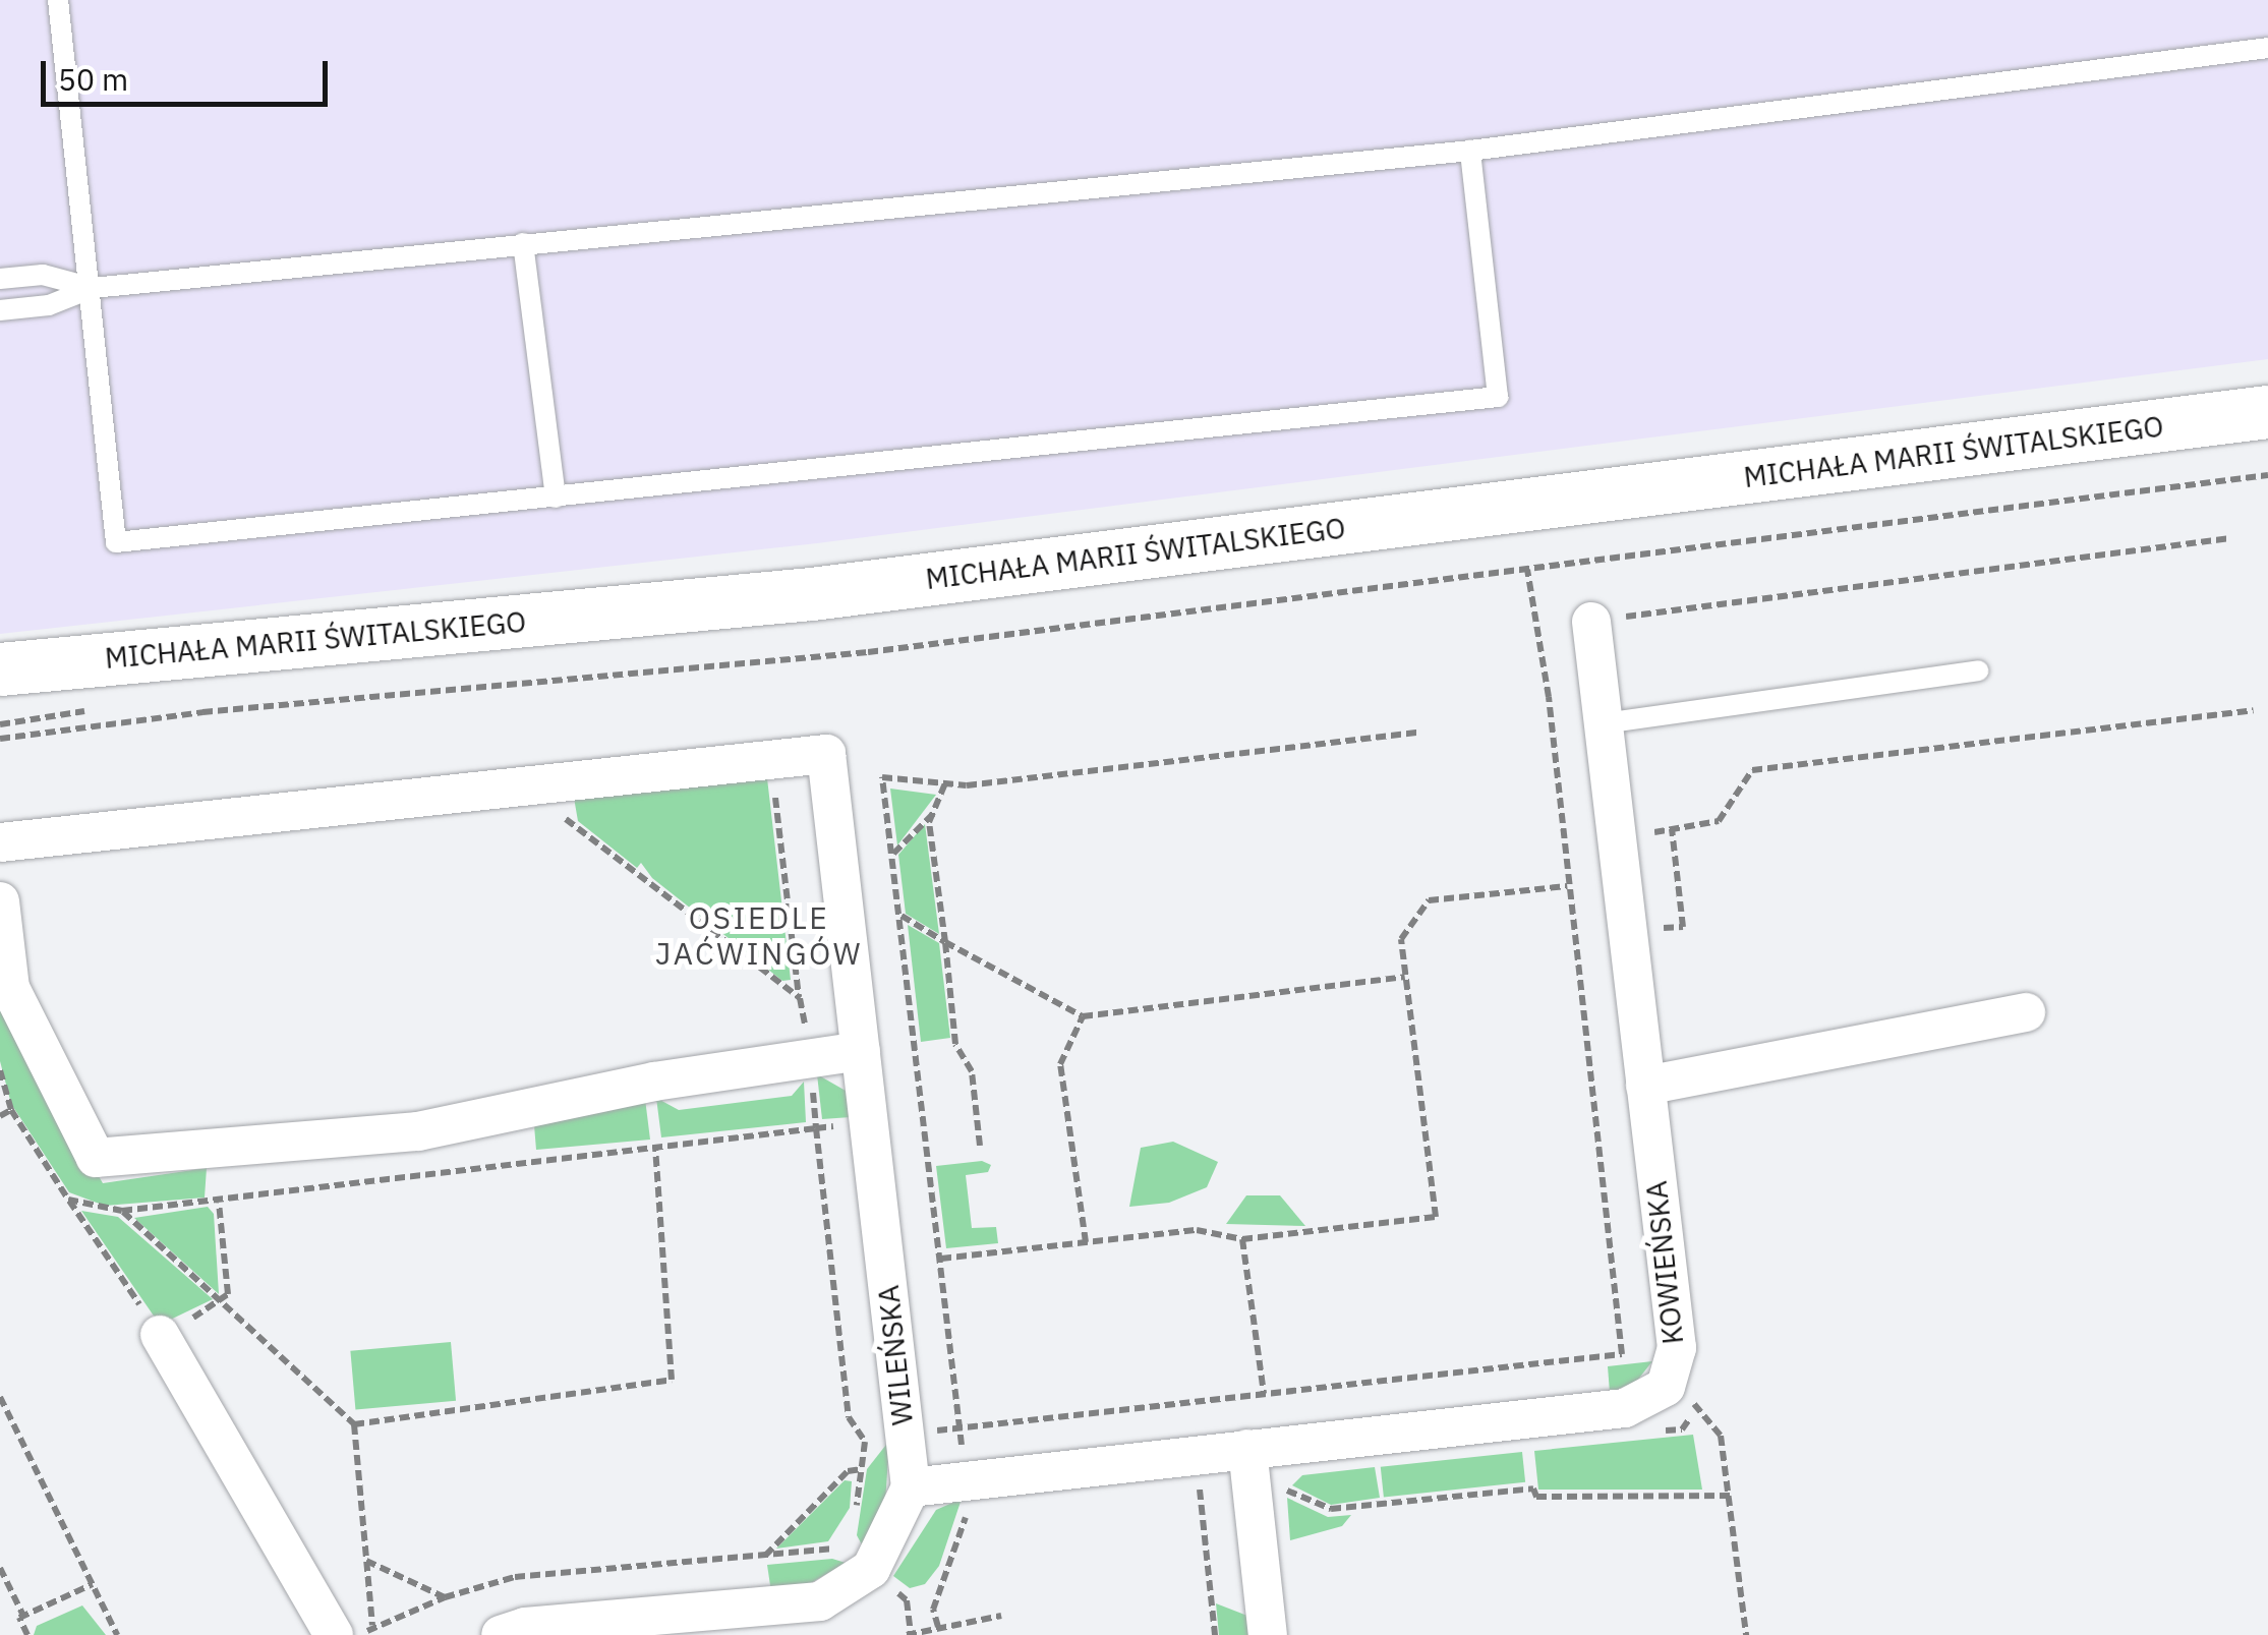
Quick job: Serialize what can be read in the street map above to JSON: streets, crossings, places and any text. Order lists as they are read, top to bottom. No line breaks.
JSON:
{"streets":{"main road":["MICHAŁA MARII ŚWITALSKIEGO"],"street":["KOWIEŃSKA","WILEŃSKA"]},"crossings":[["KOWIEŃSKA","WILEŃSKA"]],"districts":["OSIEDLE JAĆWINGÓW"],"scale_bar":"50 m"}
